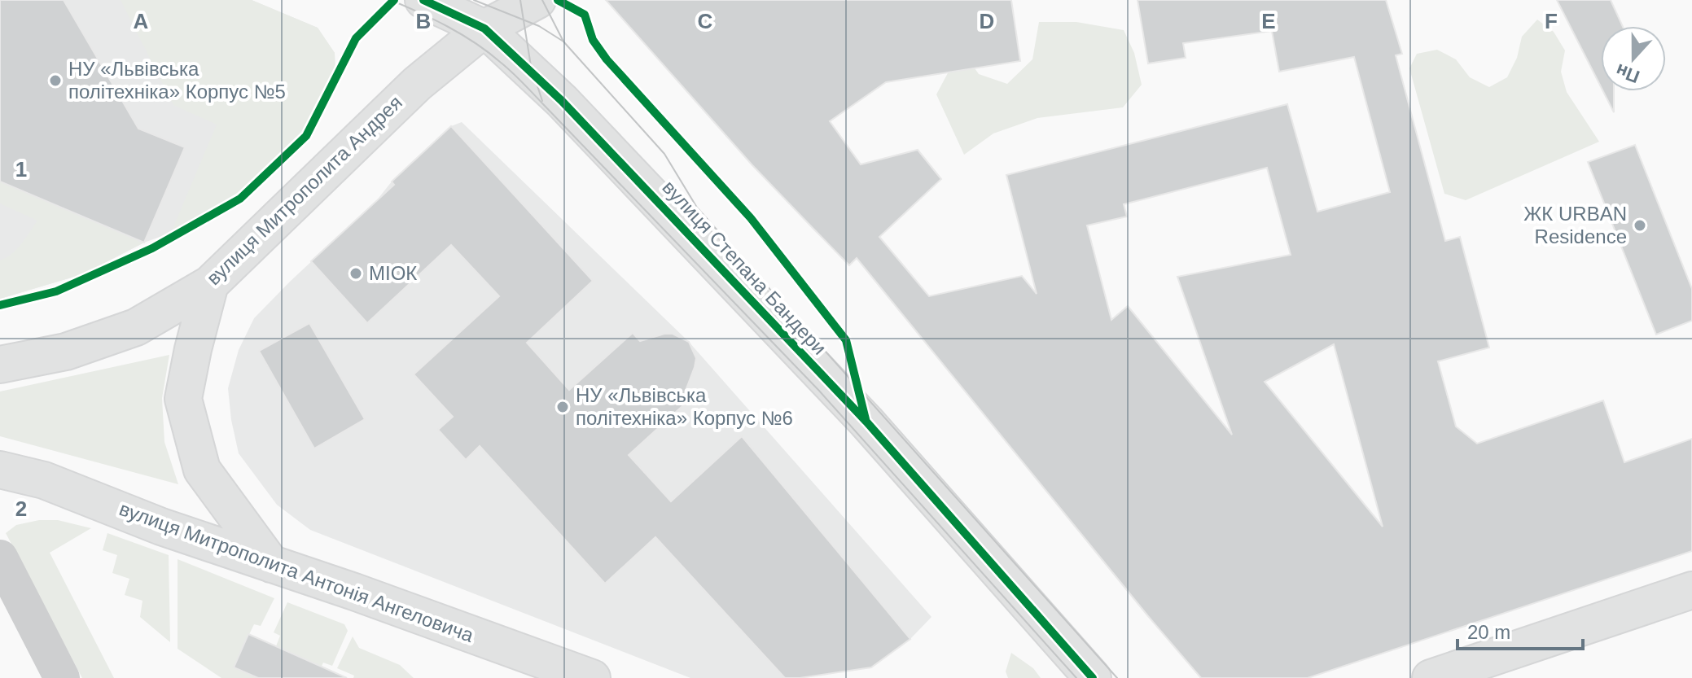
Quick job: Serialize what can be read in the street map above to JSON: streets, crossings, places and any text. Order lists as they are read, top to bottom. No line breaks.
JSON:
{"streets":{"street":["вулиця Митрополита Андрея","вулиця Степана Бандери","вулиця Митрополита Антонія Ангеловича"]},"crossings":[["вулиця Митрополита Андрея","вулиця Степана Бандери"]],"places":["НУ «Львівська політехніка» Корпус №5","ЖК URBAN Residence","МІОК","НУ «Львівська політехніка» Корпус №6"],"scale_bar":"20 m","north":"bottom","grid":{"columns":["A","B","C","D","E","F"],"rows":["1","2"]}}
